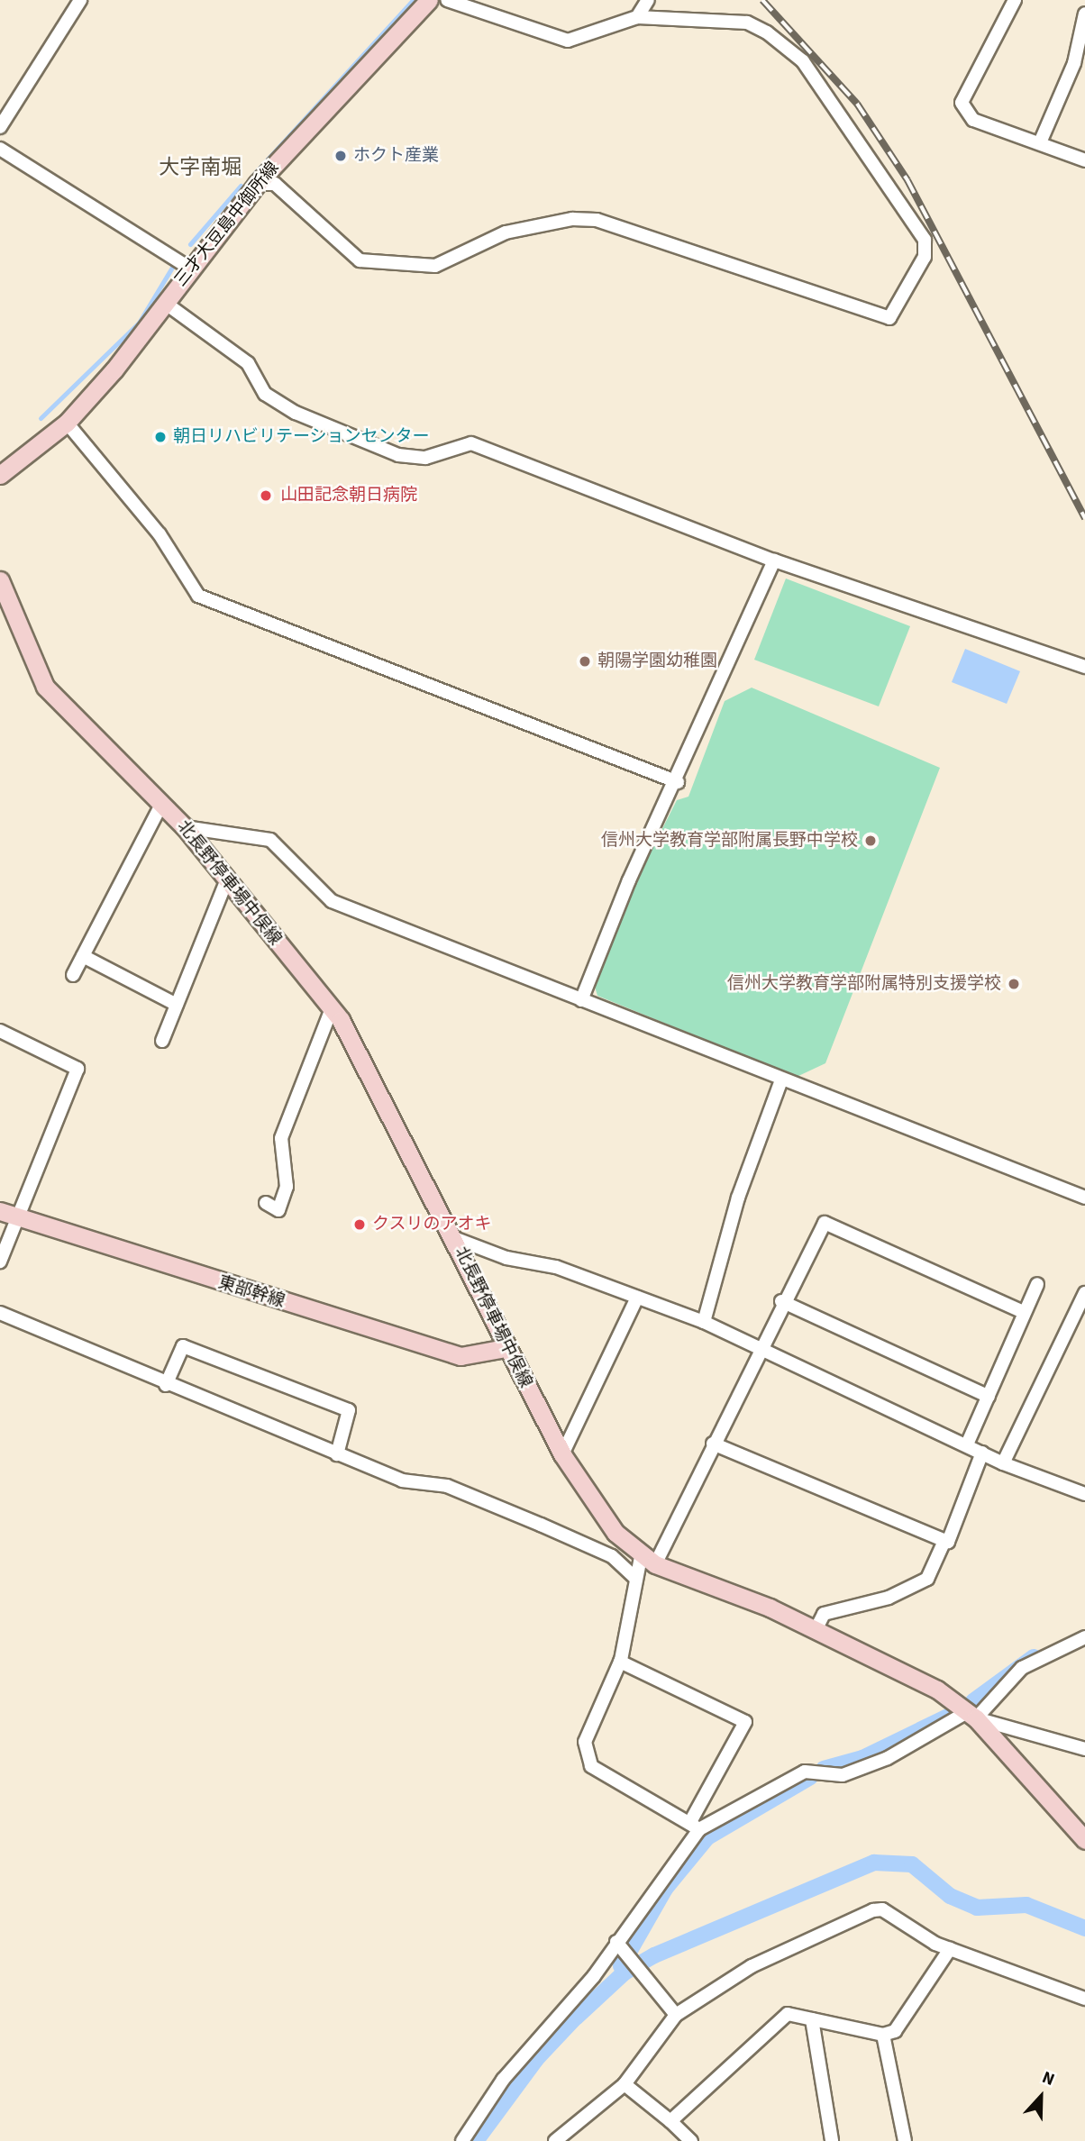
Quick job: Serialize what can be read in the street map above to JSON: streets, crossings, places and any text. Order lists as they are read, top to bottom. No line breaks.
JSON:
{"streets":{"main road":["三才大豆島中御所線","北長野停車場中俣線","東部幹線"]},"crossings":[["北長野停車場中俣線","東部幹線"]],"districts":["大字南堀"],"places":["ホクト産業","朝日リハビリテーションセンター","山田記念朝日病院","朝陽学園幼稚園","信州大学教育学部附属長野中学校","信州大学教育学部附属特別支援学校","クスリのアオキ"],"north":"top"}
